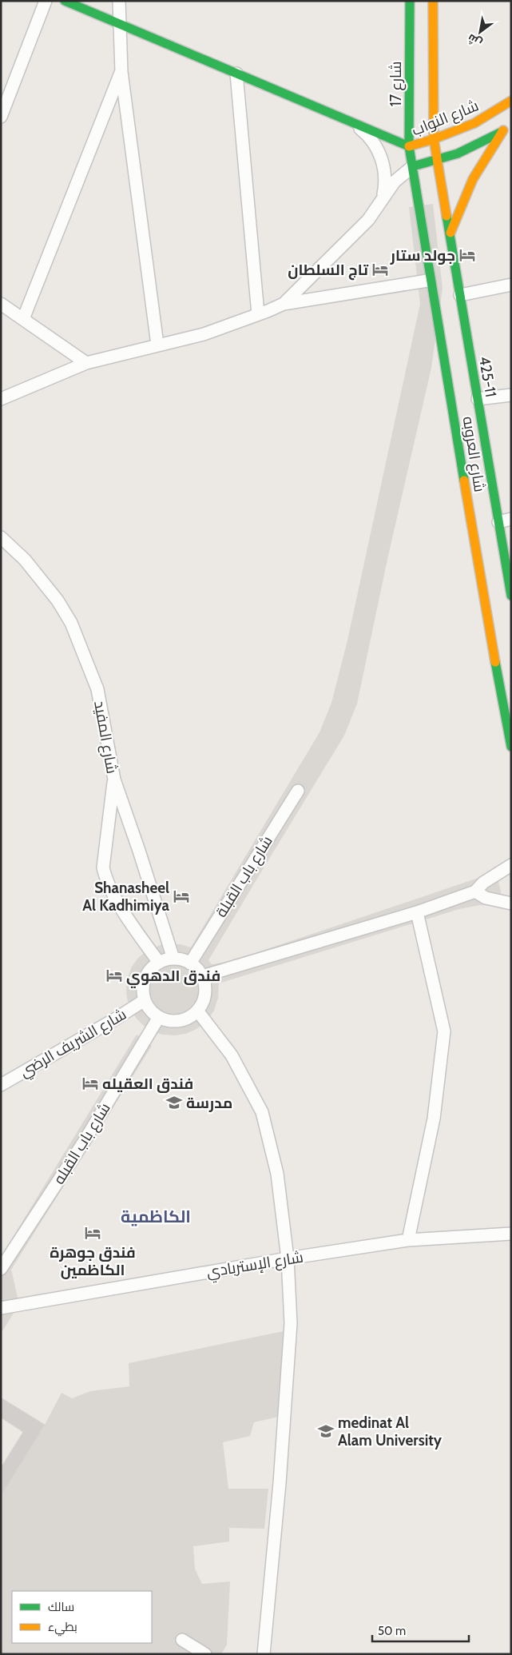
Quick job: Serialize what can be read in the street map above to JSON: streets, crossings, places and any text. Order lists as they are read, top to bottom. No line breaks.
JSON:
{"streets":{"street":["شارع 17","شارع النواب","425-11","شارع العروبه","شارع المفيد","شارع باب القبلة","شارع الشريف الرضي","شارع باب القبله","شارع الإستربادي"]},"crossings":[["شارع 17","شارع النواب"],["شارع 17","شارع العروبه"],["شارع المفيد","شارع باب القبلة"],["شارع المفيد","شارع الشريف الرضي"],["شارع المفيد","شارع باب القبله"],["شارع باب القبلة","شارع الشريف الرضي"],["شارع باب القبلة","شارع باب القبله"],["شارع الشريف الرضي","شارع باب القبله"]],"districts":["الكاظمية"],"places":{"hotel":["جولد ستار","تاج السلطان","Shanasheel Al Kadhimiya","فندق الدهوي","فندق العقيله","فندق جوهرة الكاظمين"],"school or university":["مدرسة","medinat Al Alam University"]},"legend":["سالك","بطيء"],"scale_bar":"50 m","north":"bottom left"}
